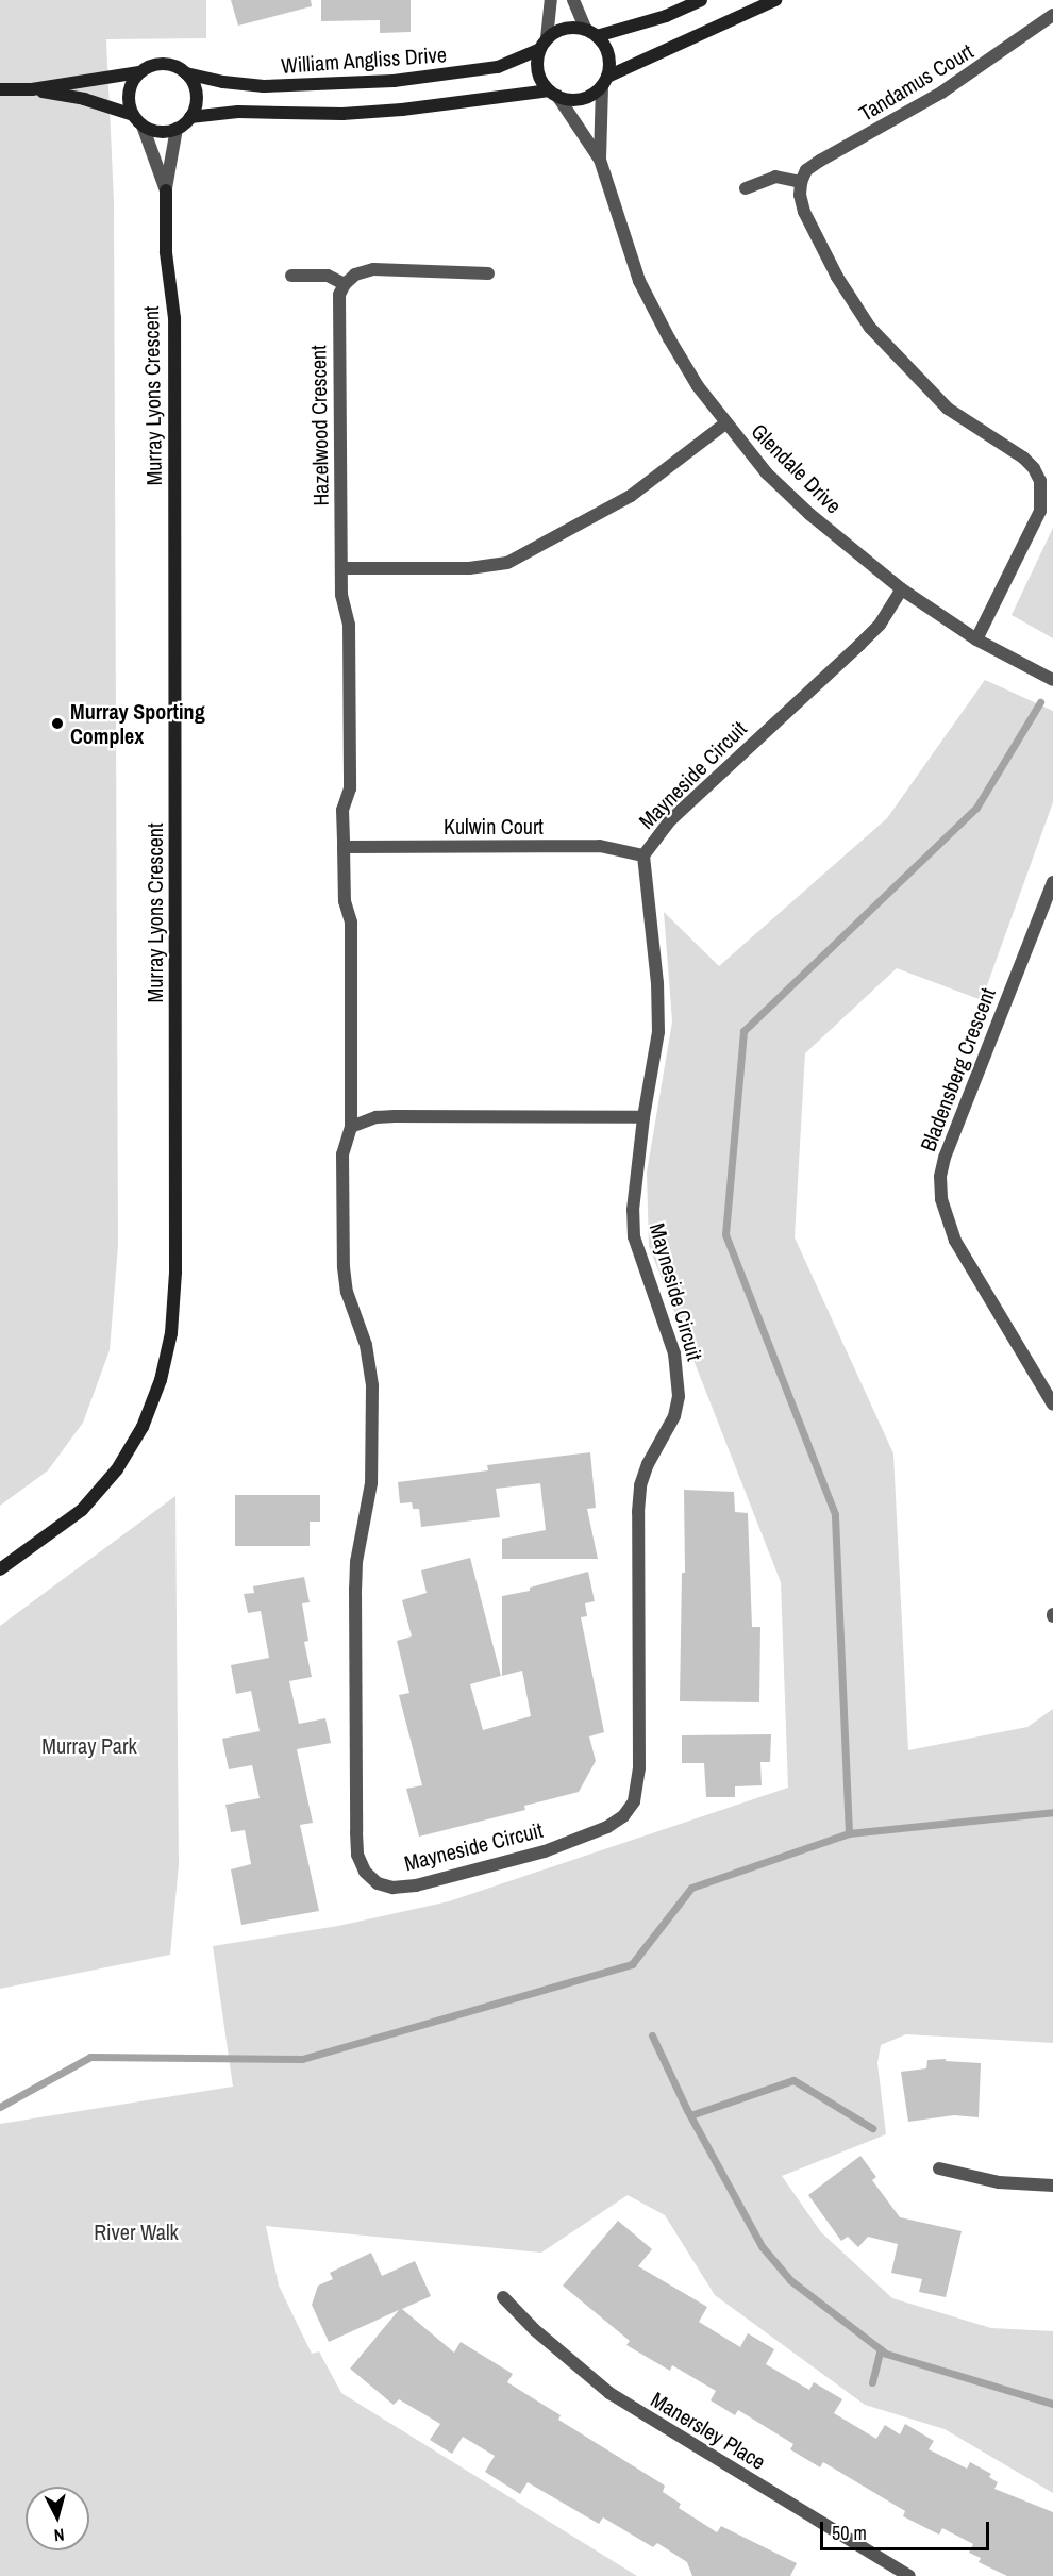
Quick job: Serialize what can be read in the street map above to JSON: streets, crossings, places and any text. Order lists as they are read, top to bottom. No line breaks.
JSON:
{"streets":{"street":["William Angliss Drive","Tandamus Court","Murray Lyons Crescent","Hazelwood Crescent","Glendale Drive","Mayneside Circuit","Kulwin Court","Bladensberg Crescent","Manersley Place"]},"crossings":[["William Angliss Drive","Murray Lyons Crescent"],["William Angliss Drive","Glendale Drive"],["Hazelwood Crescent","Mayneside Circuit"],["Hazelwood Crescent","Kulwin Court"],["Glendale Drive","Mayneside Circuit"],["Mayneside Circuit","Kulwin Court"]],"parks":["Murray Park","River Walk"],"places":["Murray Sporting Complex"],"scale_bar":"50 m","north":"bottom"}
